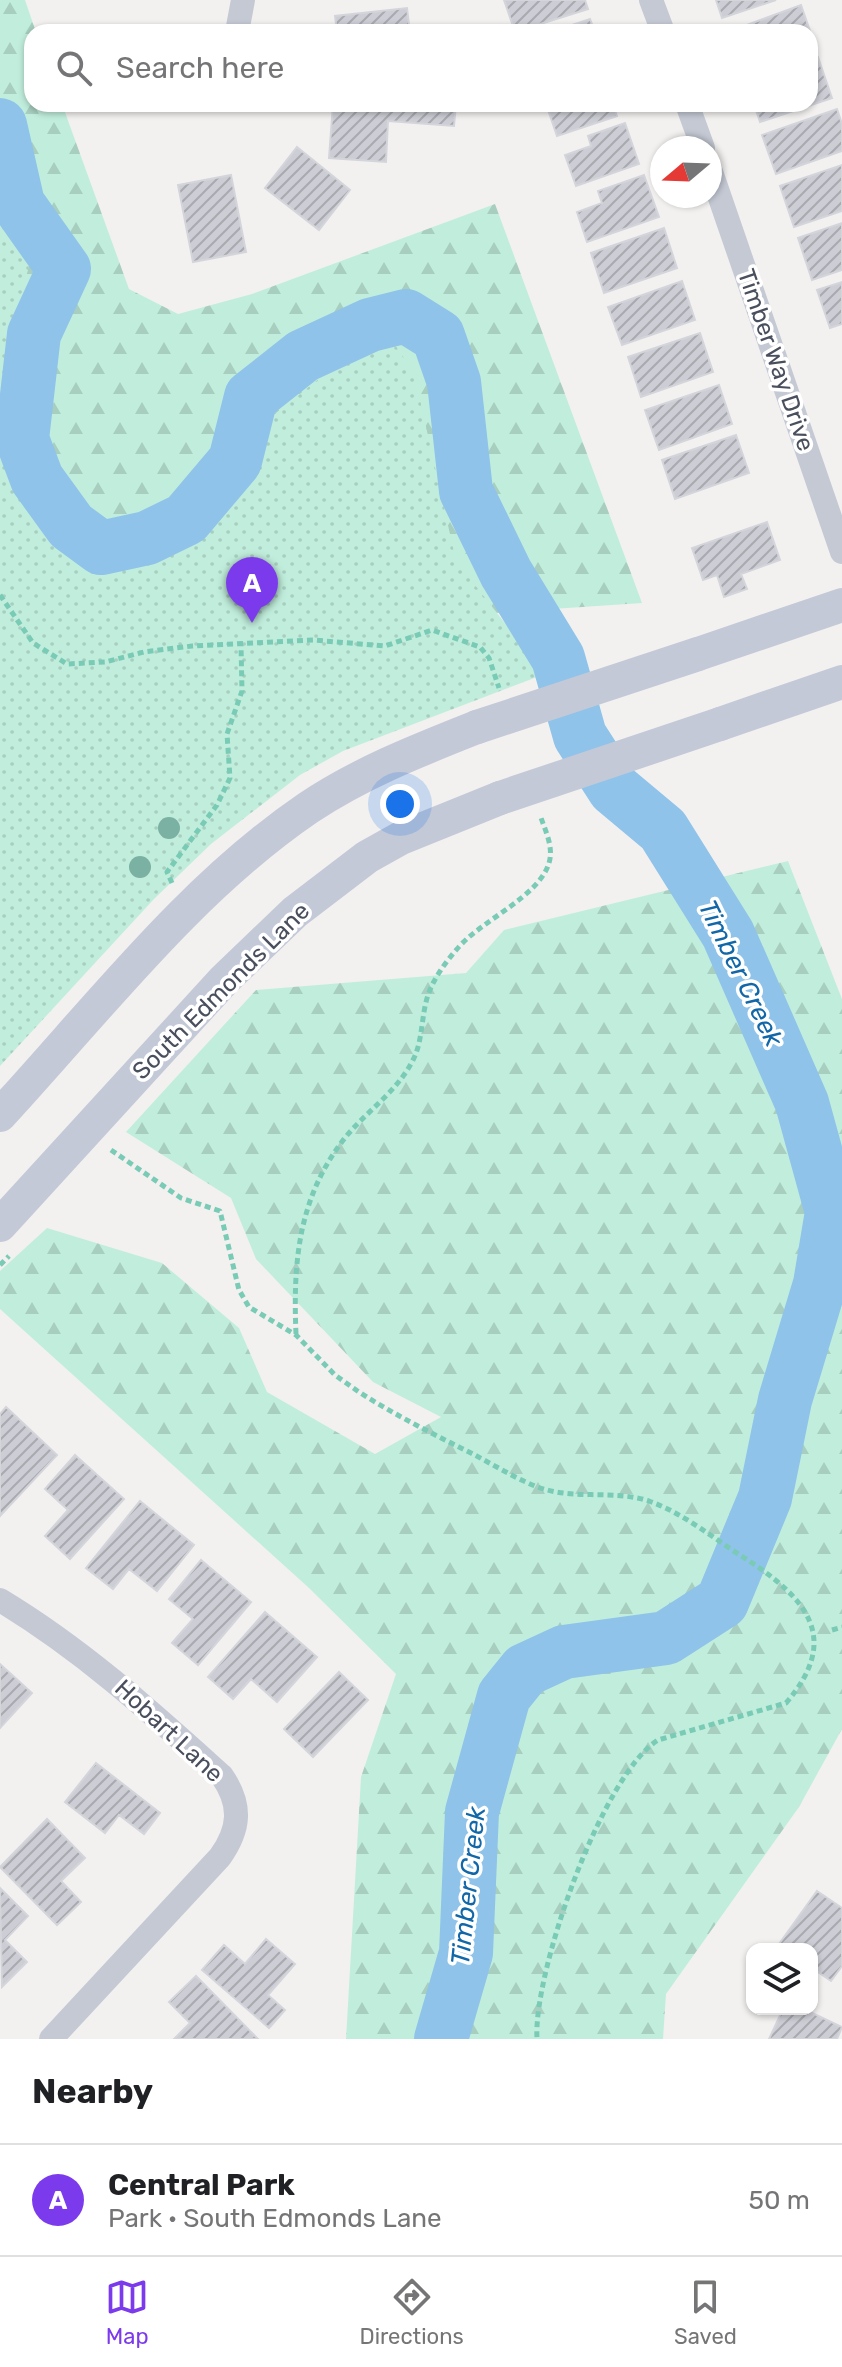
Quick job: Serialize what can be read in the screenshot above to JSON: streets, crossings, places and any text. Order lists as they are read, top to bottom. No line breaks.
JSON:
{"streets":{"main road":["South Edmonds Lane"],"street":["Timber Way Drive","Hobart Lane"]},"water":["Timber Creek"],"north":"left","page":{"search":"Search here","pins":"A","heading":"Nearby","list":[{"mark":"A","name":"Central Park","note":"Park · South Edmonds Lane","value":"50 m"}],"nav":["Map","Directions","Saved"]}}
